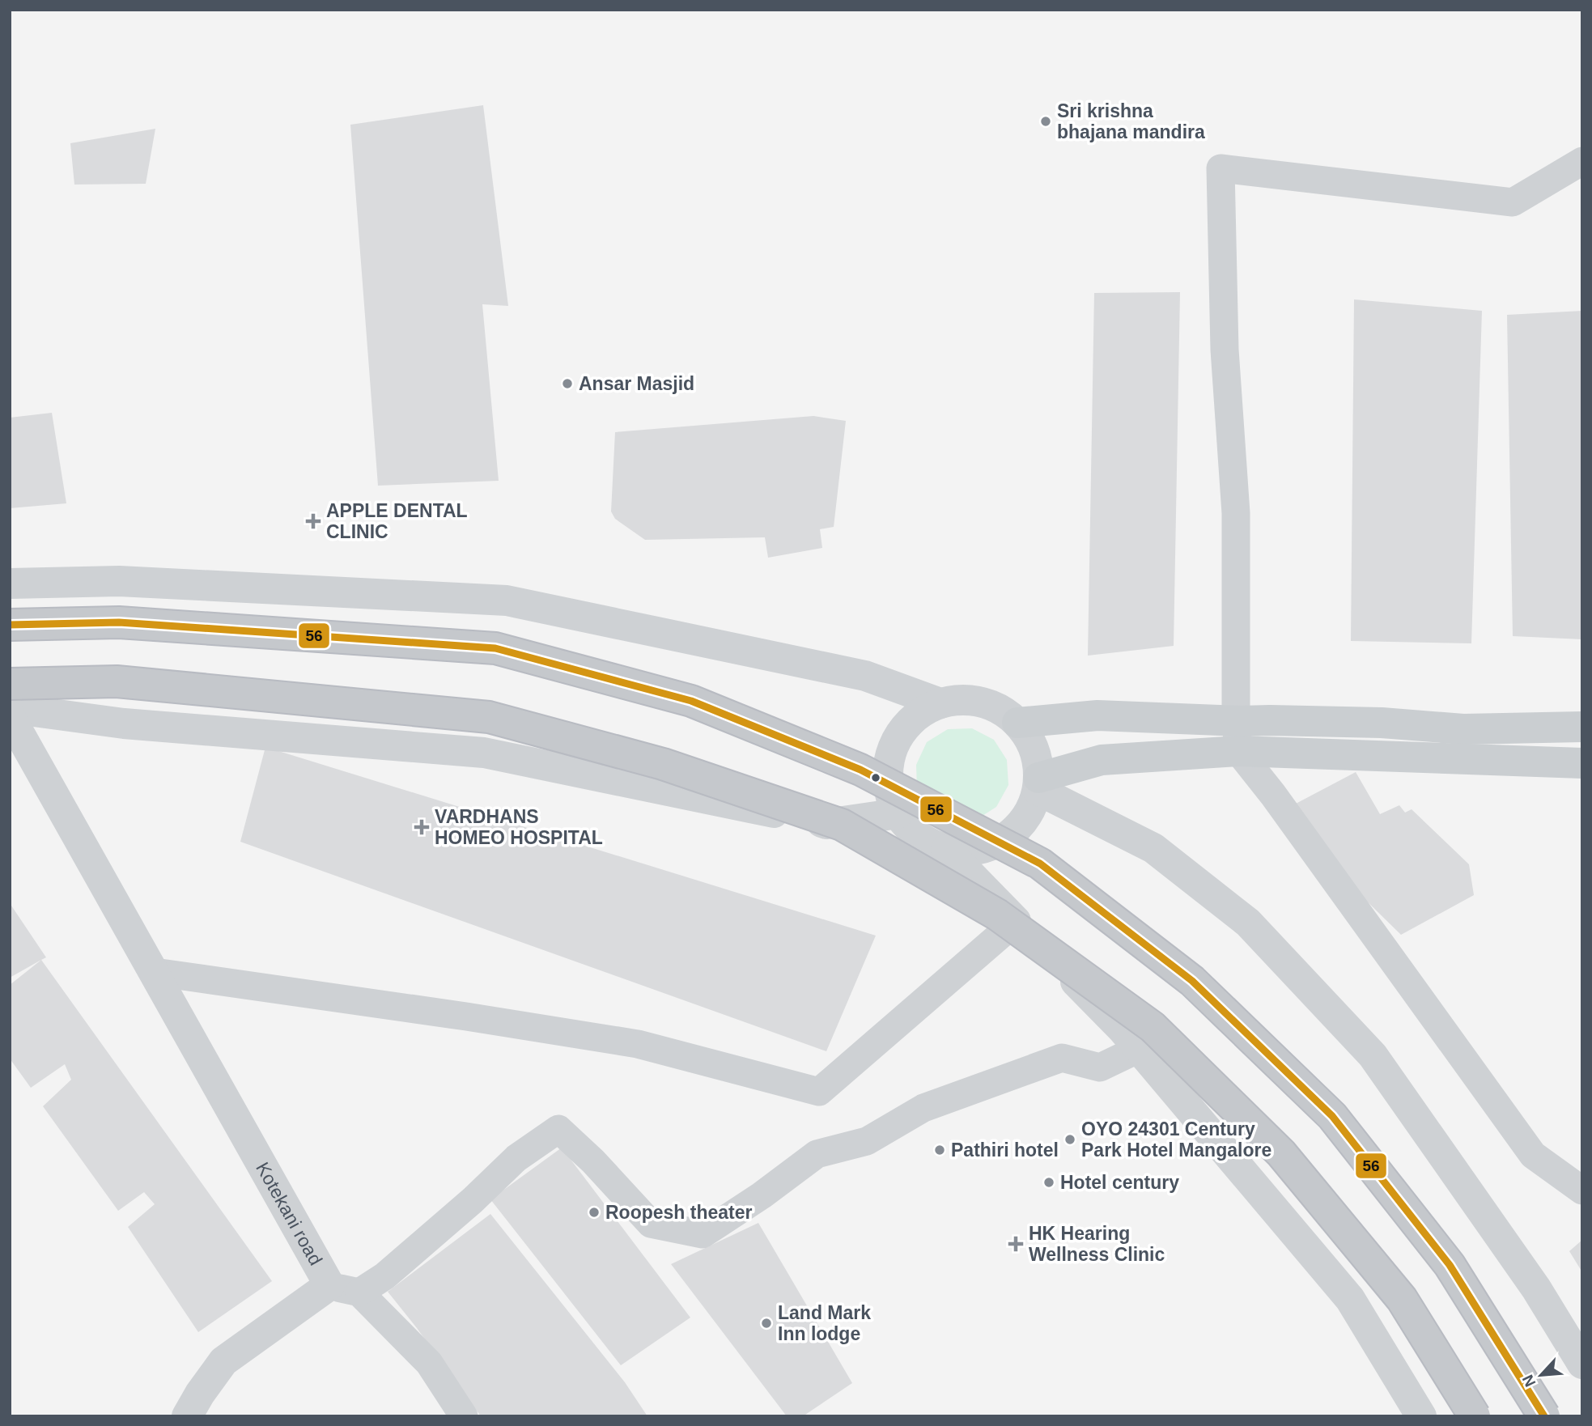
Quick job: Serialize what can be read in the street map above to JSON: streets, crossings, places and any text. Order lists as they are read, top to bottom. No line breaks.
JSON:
{"streets":{"street":["Kotekani road"]},"places":{"other":["Sri krishna bhajana mandira","Ansar Masjid","OYO 24301 Century Park Hotel Mangalore","Pathiri hotel","Hotel century","Roopesh theater","Land Mark Inn lodge"],"health":["APPLE DENTAL CLINIC","VARDHANS HOMEO HOSPITAL","HK Hearing Wellness Clinic"]},"lines":["transit line 56"],"north":"bottom left"}
